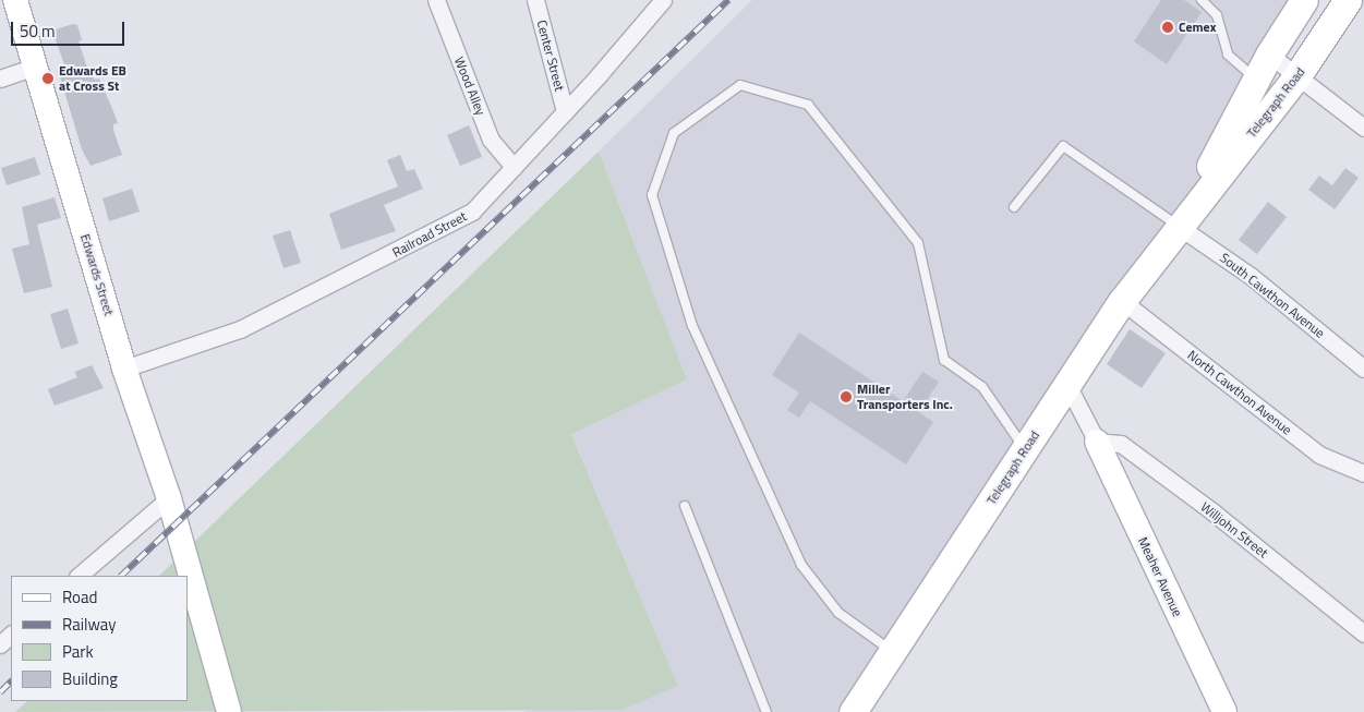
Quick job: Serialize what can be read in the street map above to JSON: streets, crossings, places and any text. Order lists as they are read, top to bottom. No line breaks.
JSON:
{"streets":{"main road":["Telegraph Road"],"street":["Center Street","Wood Alley","Railroad Street","Edwards Street","South Cawthon Avenue","North Cawthon Avenue","Willjohn Street","Meaher Avenue"]},"crossings":[["Center Street","Railroad Street"],["Wood Alley","Railroad Street"],["Telegraph Road","South Cawthon Avenue"],["Telegraph Road","North Cawthon Avenue"],["Railroad Street","Edwards Street"],["Willjohn Street","Meaher Avenue"]],"places":["Cemex","Edwards EB at Cross St","Miller Transporters Inc."],"legend":["Road","Railway","Park","Building"],"scale_bar":"50 m"}
